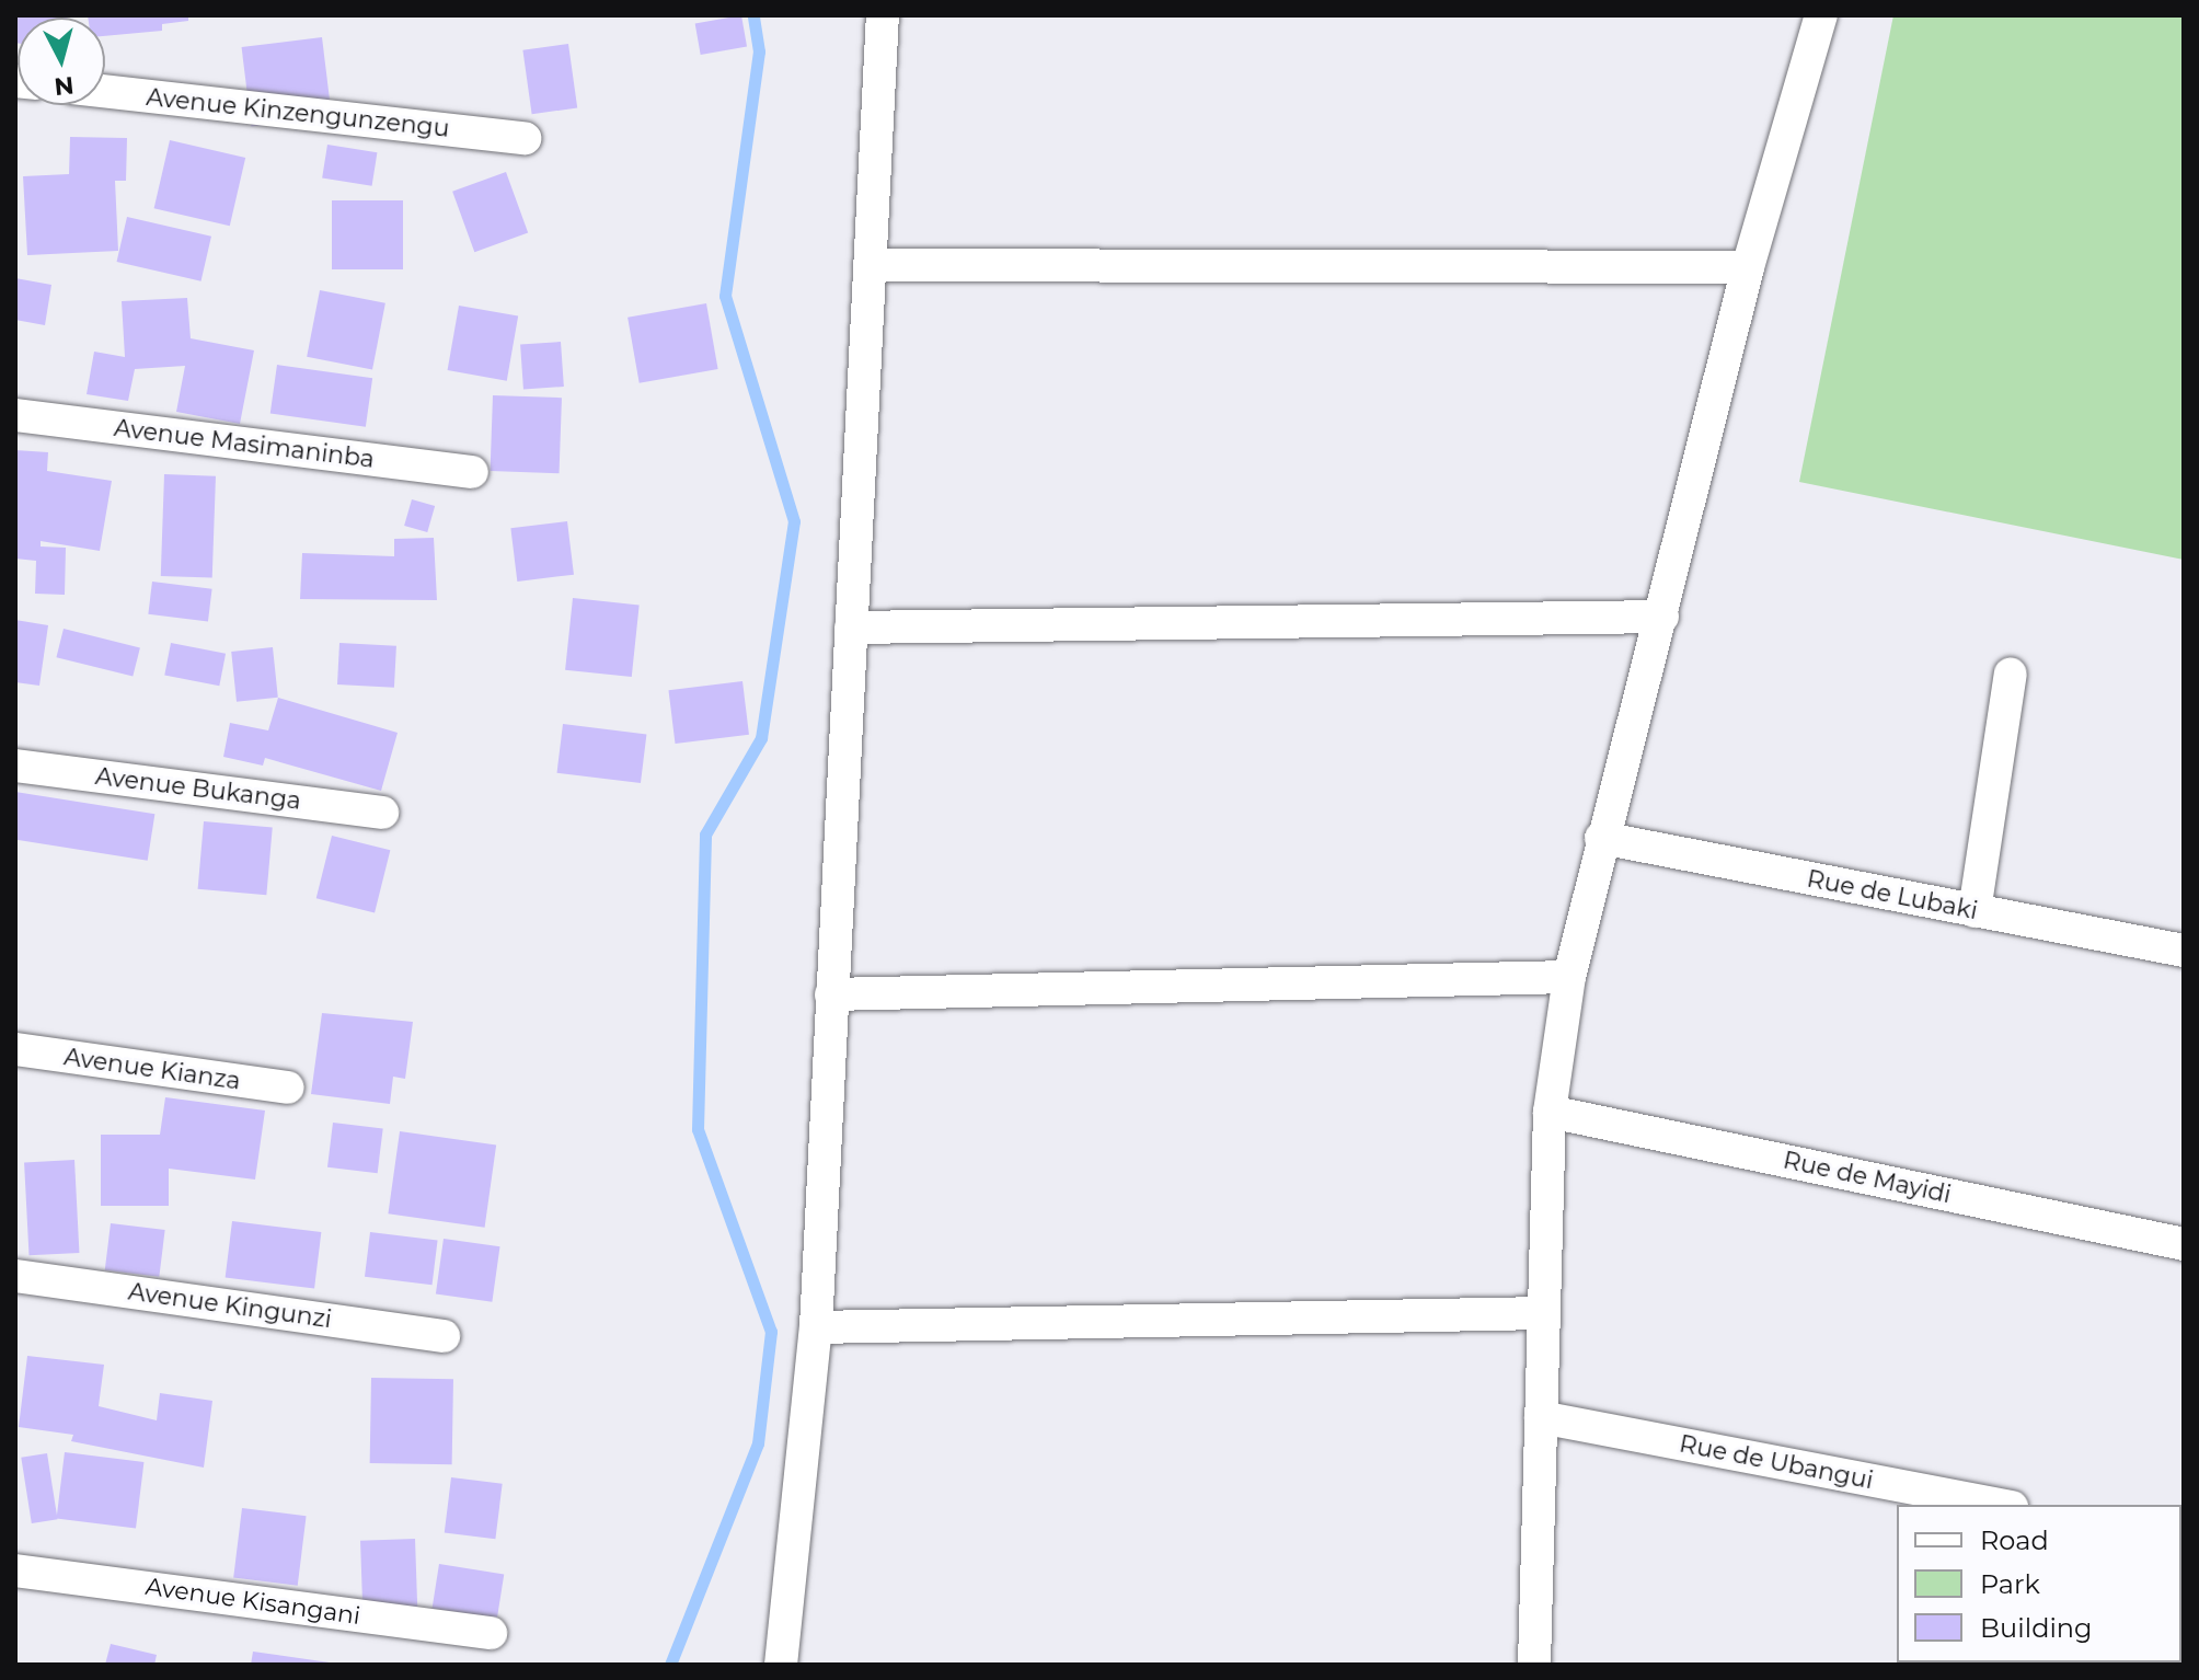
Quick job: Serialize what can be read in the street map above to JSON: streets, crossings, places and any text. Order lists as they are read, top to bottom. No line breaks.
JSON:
{"streets":{"street":["Avenue Kinzengunzengu","Avenue Masimaninba","Avenue Bukanga","Rue de Lubaki","Avenue Kianza","Rue de Mayidi","Avenue Kingunzi","Rue de Ubangui","Avenue Kisangani"]},"legend":["Road","Park","Building"],"north":"bottom"}
